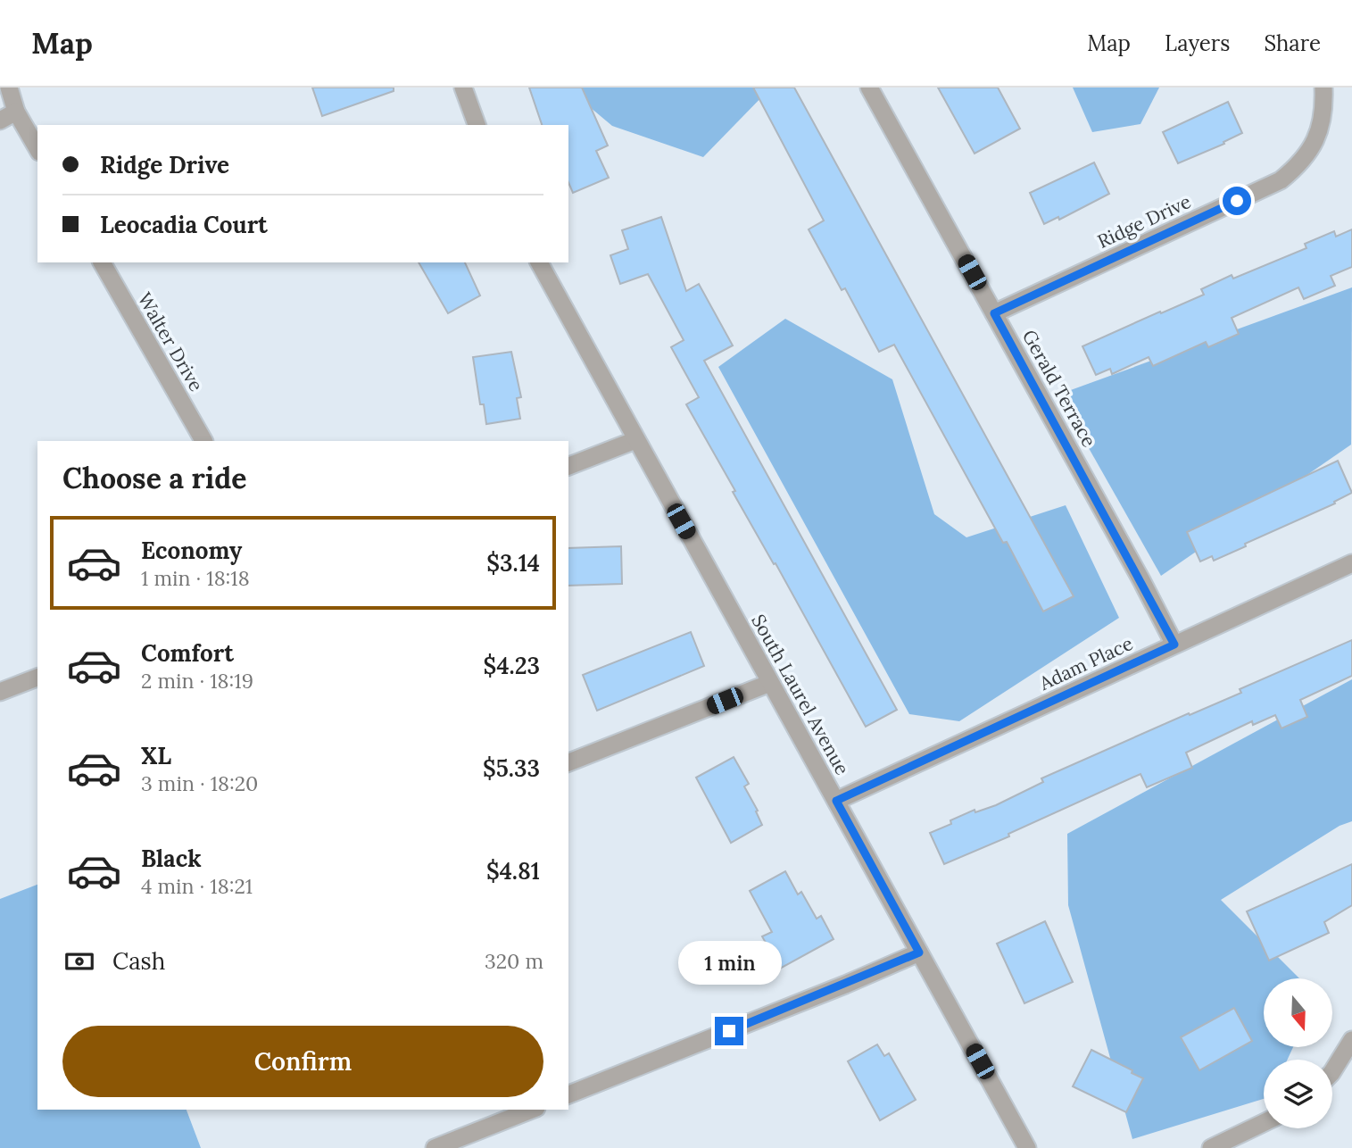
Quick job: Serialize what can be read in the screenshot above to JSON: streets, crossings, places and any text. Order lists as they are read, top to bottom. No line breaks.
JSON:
{"streets":{"street":["Ridge Drive","Walter Drive","Gerald Terrace","Adam Place","South Laurel Avenue"]},"crossings":[["Ridge Drive","Gerald Terrace"],["Gerald Terrace","Adam Place"],["Adam Place","South Laurel Avenue"]],"north":"bottom","page":{"header":"Map","nav":["Map","Layers","Share"],"banner":["Ridge Drive","Leocadia Court"],"heading":"Choose a ride","list":[{"name":"Economy","note":"1 min · 18:18","value":"$3.14"},{"name":"Comfort","note":"2 min · 18:19","value":"$4.23"},{"name":"XL","note":"3 min · 18:20","value":"$5.33"},{"name":"Black","note":"4 min · 18:21","value":"$4.81"}],"pay":["Cash","320 m"],"bubble":"1 min","buttons":"Confirm"}}
